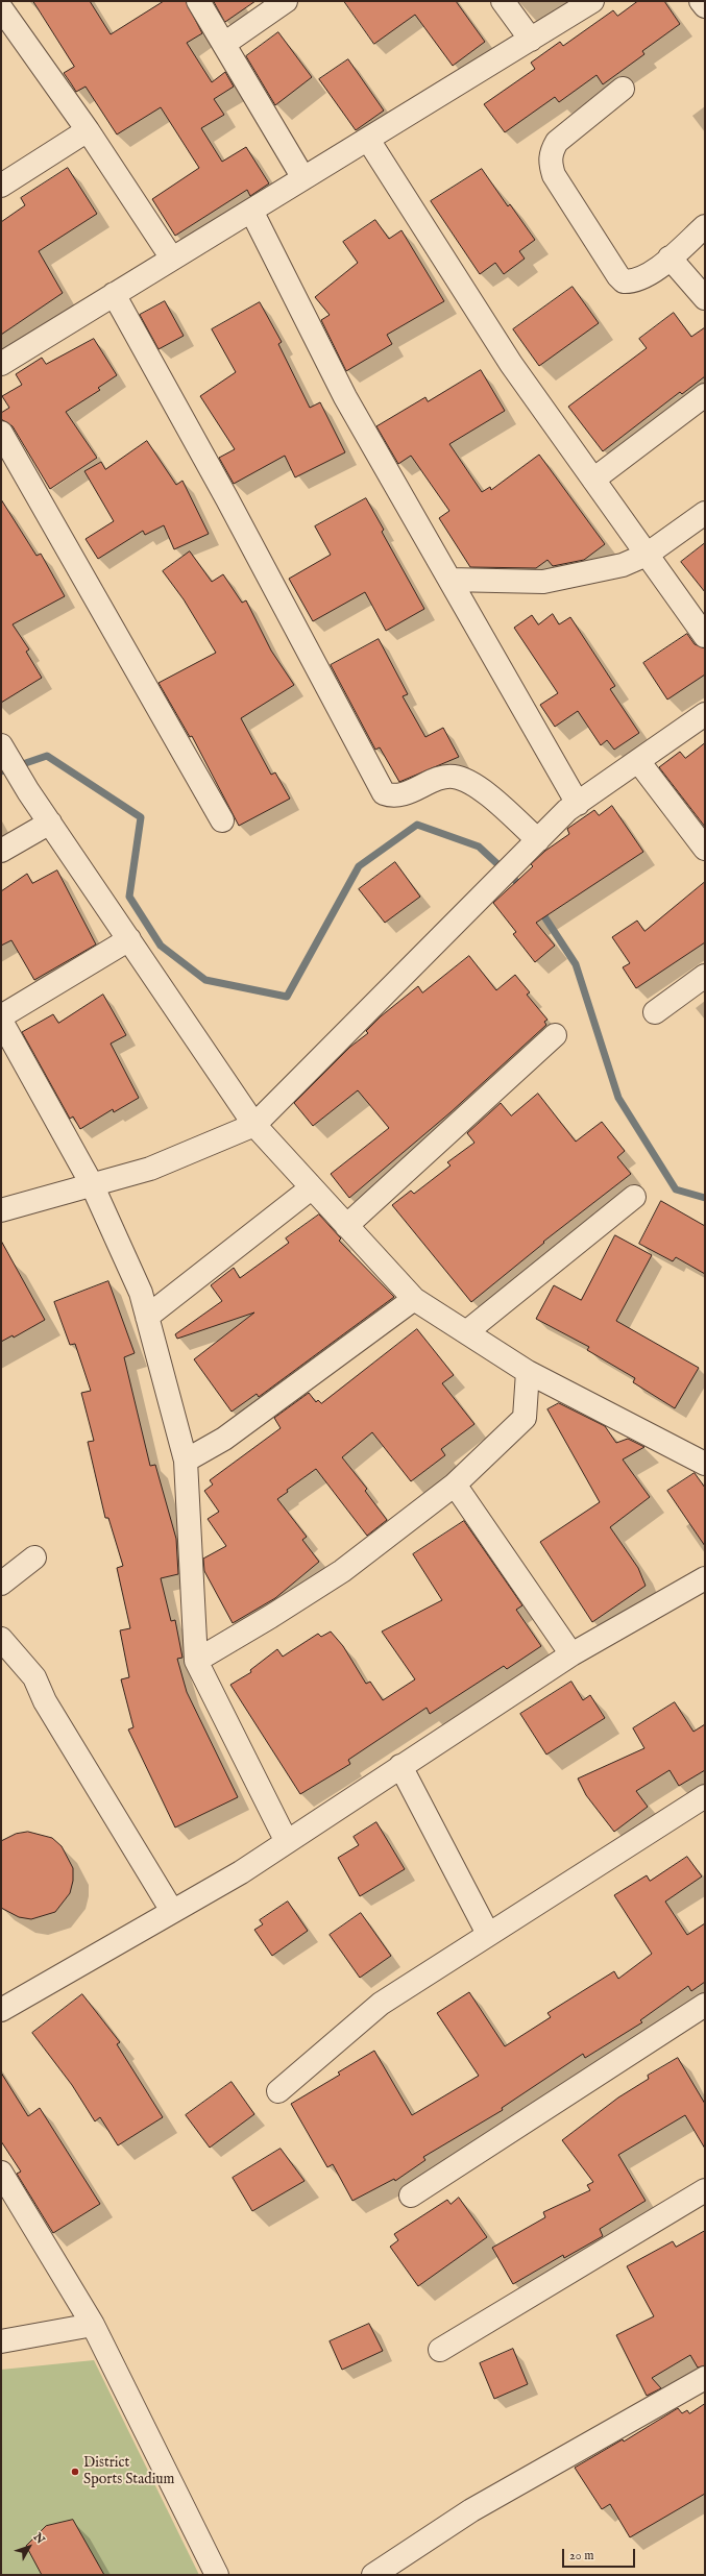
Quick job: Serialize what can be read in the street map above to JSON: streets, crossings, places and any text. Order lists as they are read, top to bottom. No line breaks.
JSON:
{"places":["District Sports Stadium"],"scale_bar":"20 m","north":"top right"}
